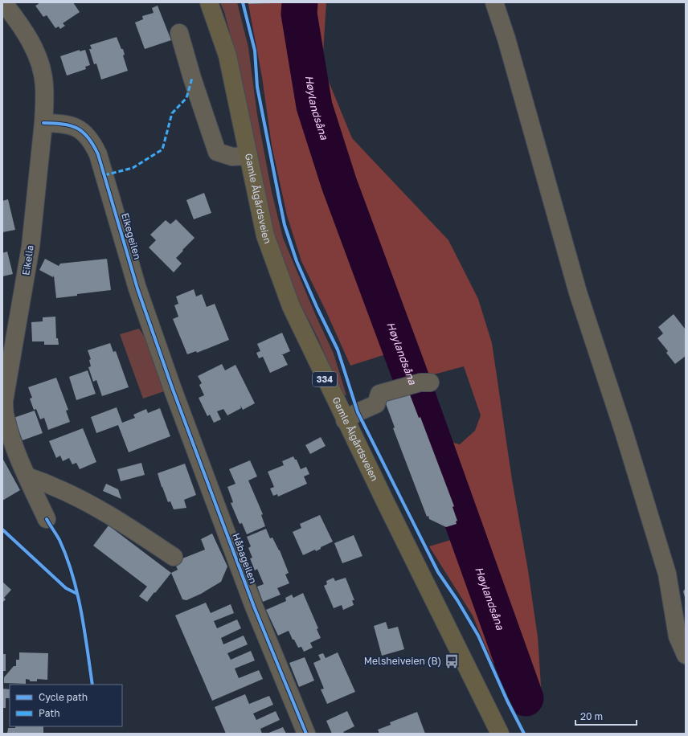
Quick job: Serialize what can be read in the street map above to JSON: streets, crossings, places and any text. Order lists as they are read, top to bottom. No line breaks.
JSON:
{"streets":{"main road":["Gamle Ålgårdsveien","334"],"street":["Eikegeilen","Eikelia","Håbageilen"]},"crossings":[["Eikegeilen","Eikelia"],["Eikegeilen","Håbageilen"]],"water":["Høylandsåna"],"places":{"bus stop":["Melsheiveien (B)"]},"legend":["Cycle path","Path"],"scale_bar":"20 m"}
